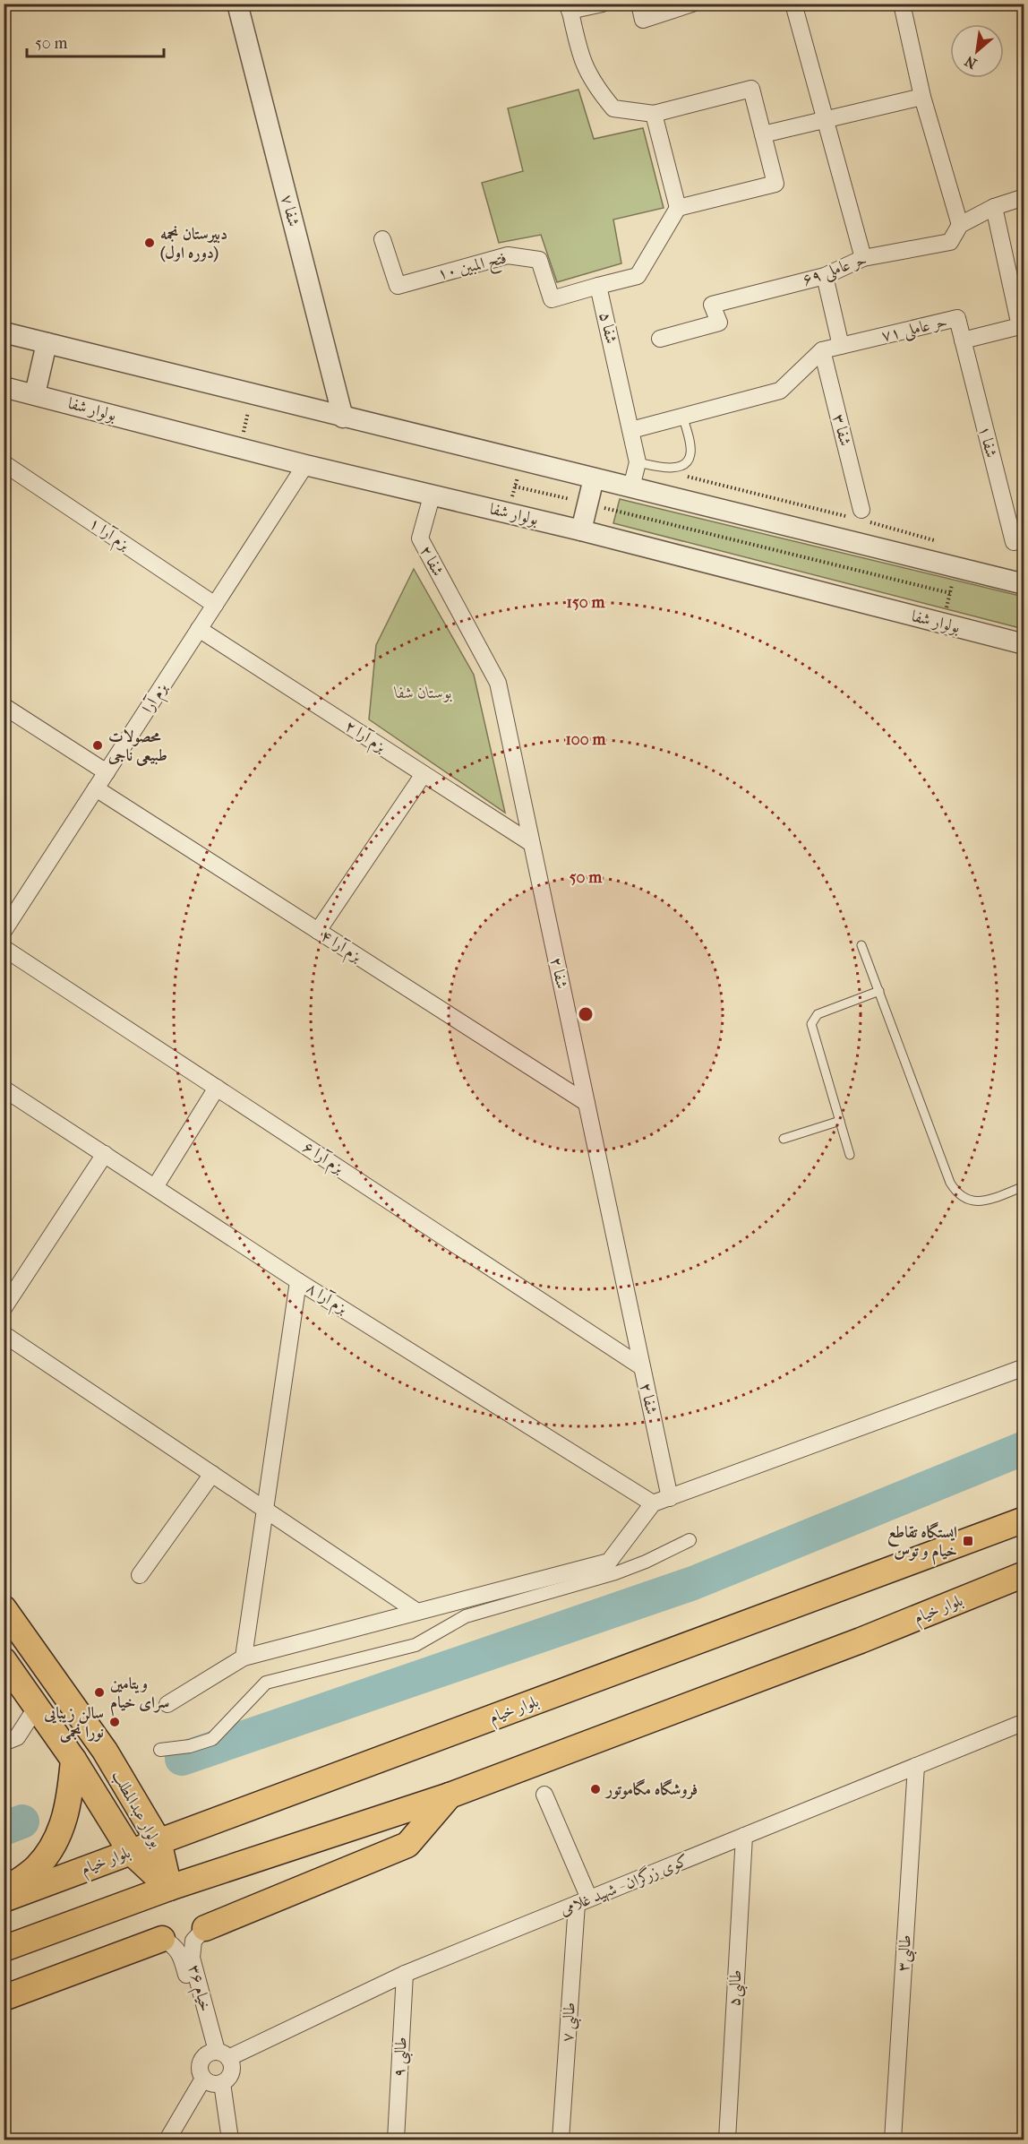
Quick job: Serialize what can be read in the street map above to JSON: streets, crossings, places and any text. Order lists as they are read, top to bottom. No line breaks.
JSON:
{"streets":{"main road":["بلوار خیام","بولوار عبدالمطلب"],"street":["شفا ۷","فتح المبین ۱۰","حر عاملی ۶۹","شفا ۵","حر عاملی ۷۱","بولوار شفا","شفا ۳","شفا ۱","بزم آرا ۱","شفا ۲","بزم آرا","بزم آرا ۲","بزم آرا ۴","بزم آرا ۶","بزم آرا ۸","کوی زرگران - شهید غلامی","طالبی۳","خیام ۳۶","طالبی۵","طالبی ۷","طالبی ۹"]},"crossings":[["فتح المبین ۱۰","شفا ۵"],["حر عاملی ۶۹","حر عاملی ۷۱"],["حر عاملی ۷۱","شفا ۳"],["حر عاملی ۷۱","شفا ۱"],["بولوار شفا","شفا ۲"],["بولوار شفا","بزم آرا"],["بزم آرا ۱","بزم آرا"],["شفا ۲","بزم آرا ۲"],["شفا ۲","بزم آرا ۴"],["شفا ۲","بزم آرا ۶"],["بزم آرا","بزم آرا ۲"],["بزم آرا","بزم آرا ۴"],["بلوار خیام","بولوار عبدالمطلب"],["کوی زرگران - شهید غلامی","طالبی۳"],["کوی زرگران - شهید غلامی","خیام ۳۶"],["کوی زرگران - شهید غلامی","طالبی۵"],["کوی زرگران - شهید غلامی","طالبی ۷"],["کوی زرگران - شهید غلامی","طالبی ۹"]],"parks":["بوستان شفا"],"places":{"other":["دبیرستان نجمه (دوره اول)","محصولات طبیعی ناجی","ویتامین سرای خیام","سالن زیبایی نورا نجمی","فروشگاه مگاموتور"],"transit":["ایستگاه تقاطع خیام و توس"]},"scale_bar":"50 m","north":"bottom left","rings":["150 m","100 m","50 m"]}
